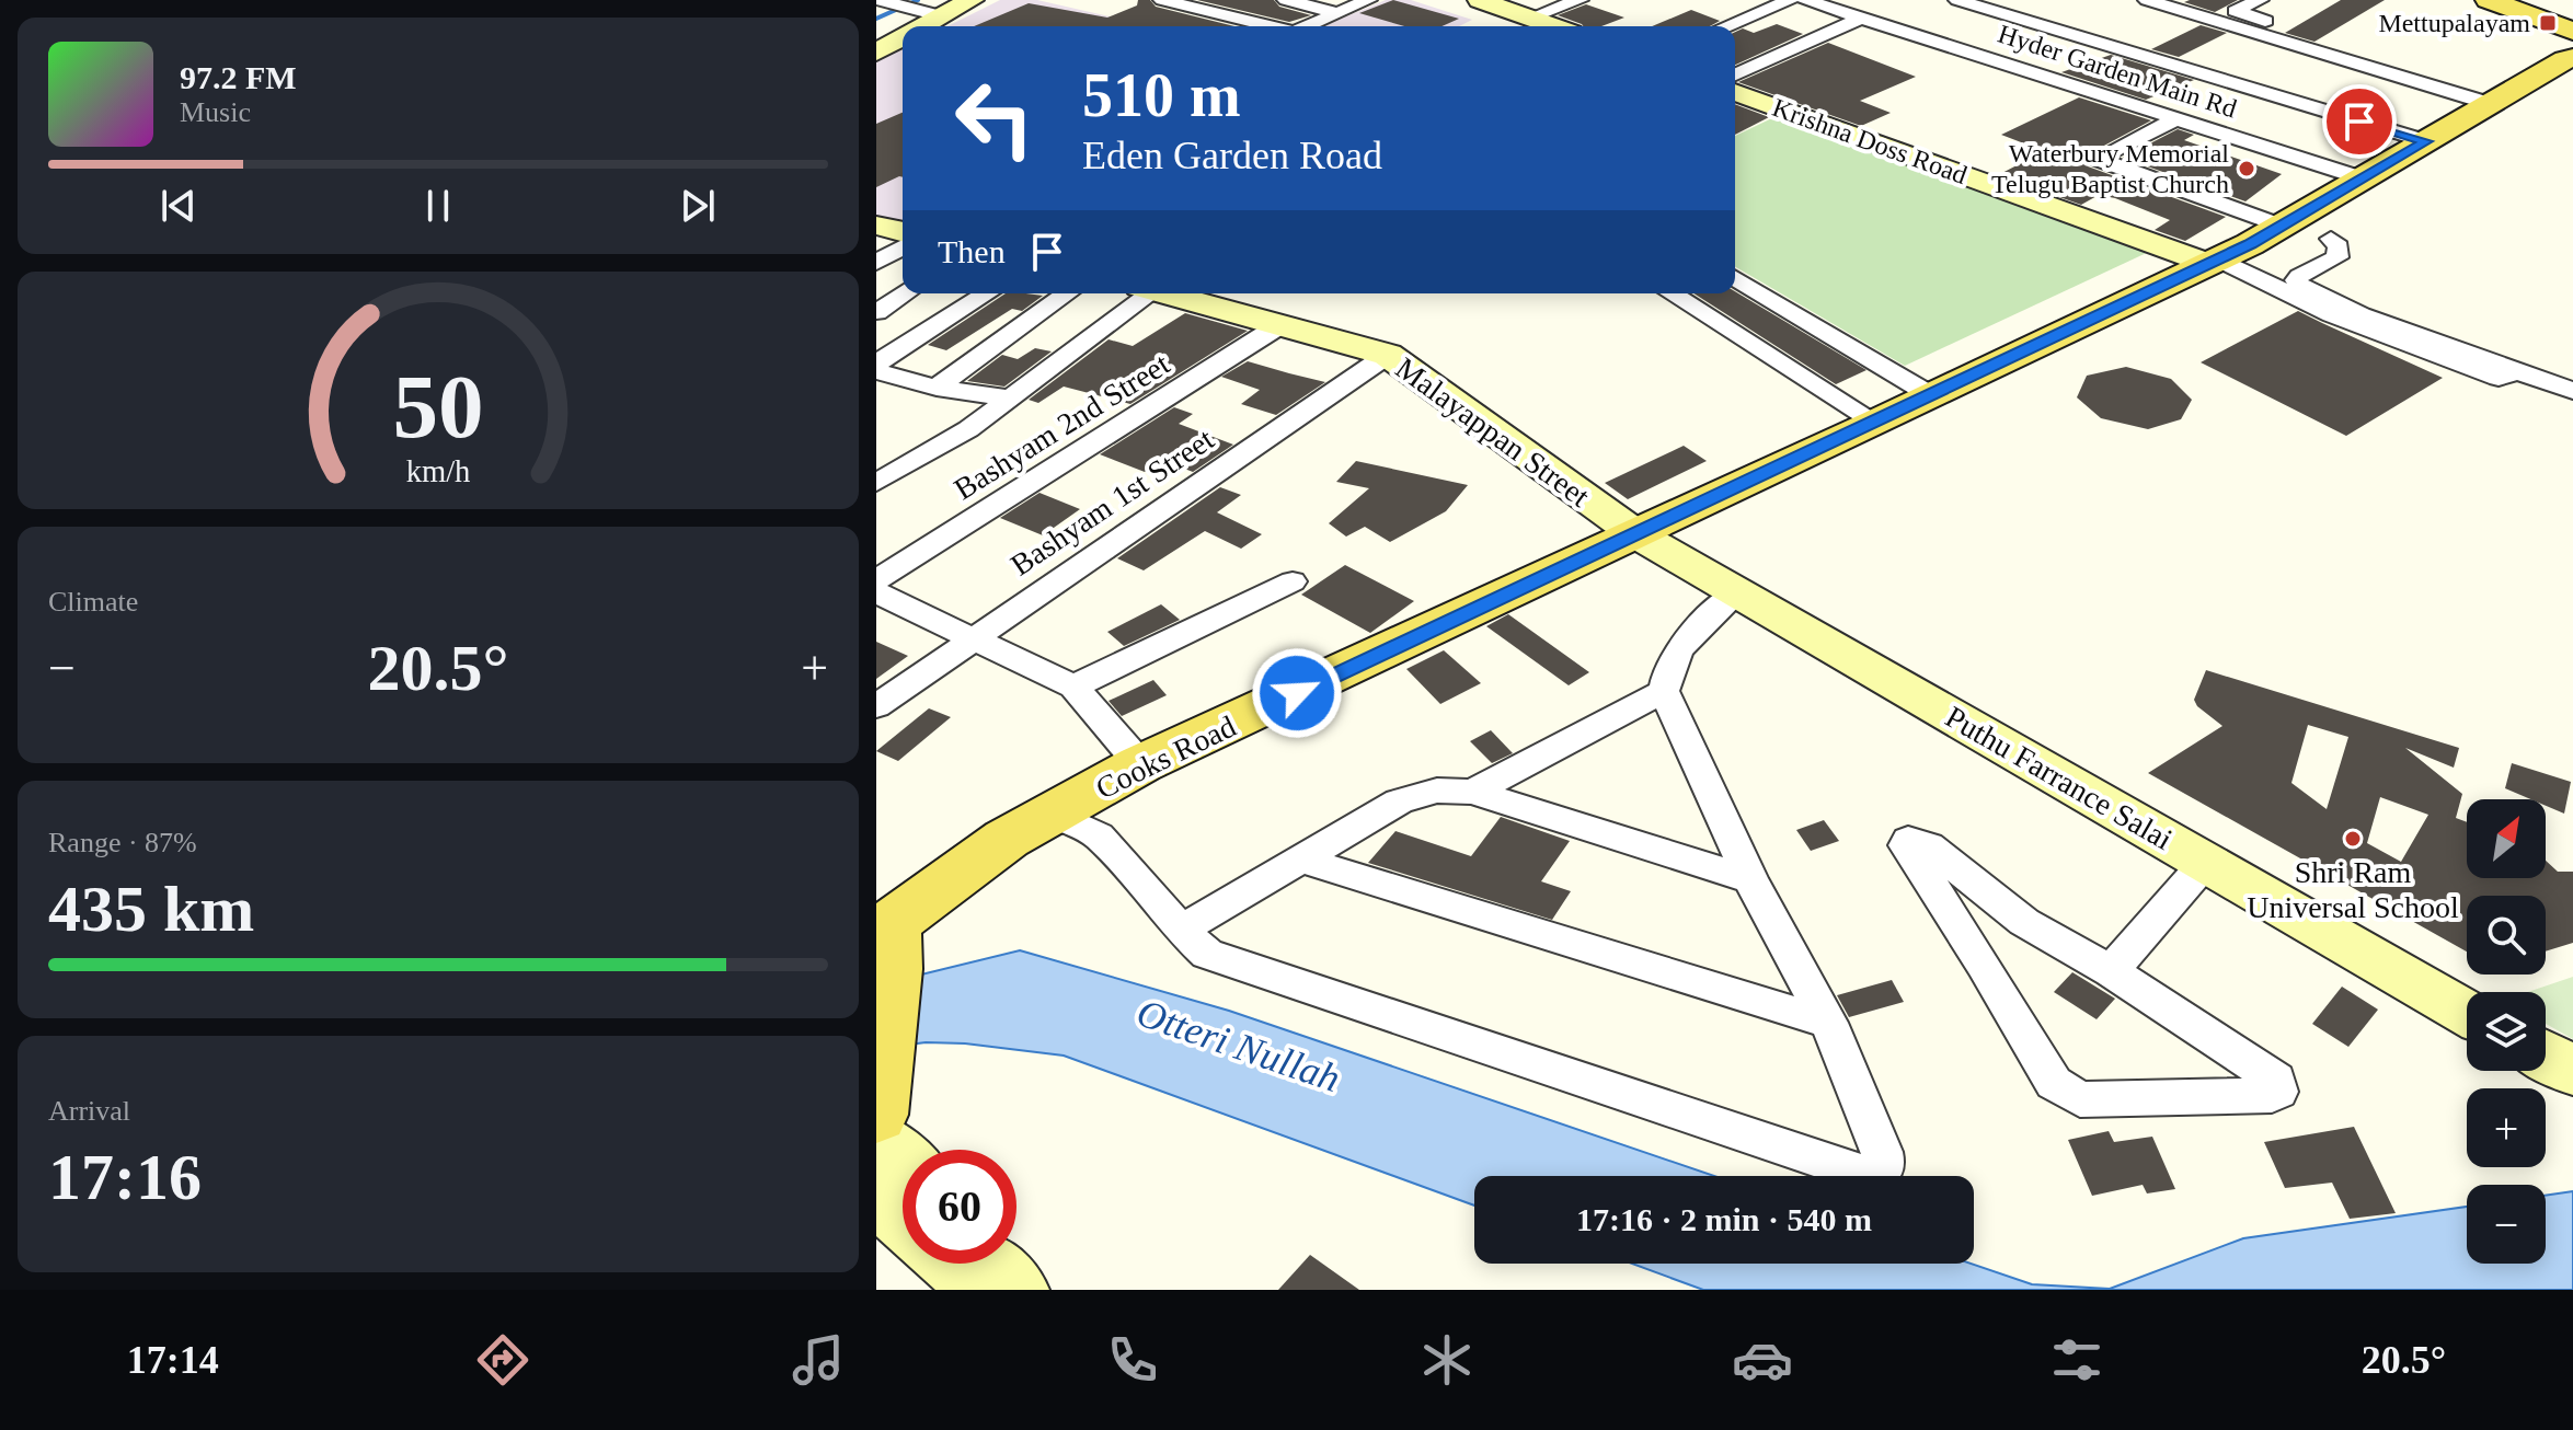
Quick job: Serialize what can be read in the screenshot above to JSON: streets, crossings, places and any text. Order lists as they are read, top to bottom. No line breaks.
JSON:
{"streets":{"main road":["Cooks Road"],"street":["Hyder Garden Main Rd","Krishna Doss Road","Bashyam 2nd Street","Malayappan Street","Bashyam 1st Street","Puthu Farrance Salai"]},"crossings":[["Hyder Garden Main Rd","Cooks Road"],["Krishna Doss Road","Cooks Road"],["Bashyam 2nd Street","Malayappan Street"],["Malayappan Street","Bashyam 1st Street"],["Malayappan Street","Cooks Road"],["Malayappan Street","Puthu Farrance Salai"],["Cooks Road","Puthu Farrance Salai"]],"water":["Otteri Nullah"],"places":{"transit":["Mettupalayam"],"other":["Waterbury Memorial Telugu Baptist Church","Shri Ram Universal School"]},"north":"top right","page":{"turn":["510 m","Eden Garden Road"],"song":["97.2 FM","Music"],"then":"Then","tile":["Climate",["Range · 87%","435 km"],["Arrival","17:16"]],"heat":["−","20.5°","+"],"map_buttons":["+","−"],"limit":"60","trip":"17:16 · 2 min · 540 m","tabs":["17:14","20.5°"],"gauge":["50","km/h"]}}
